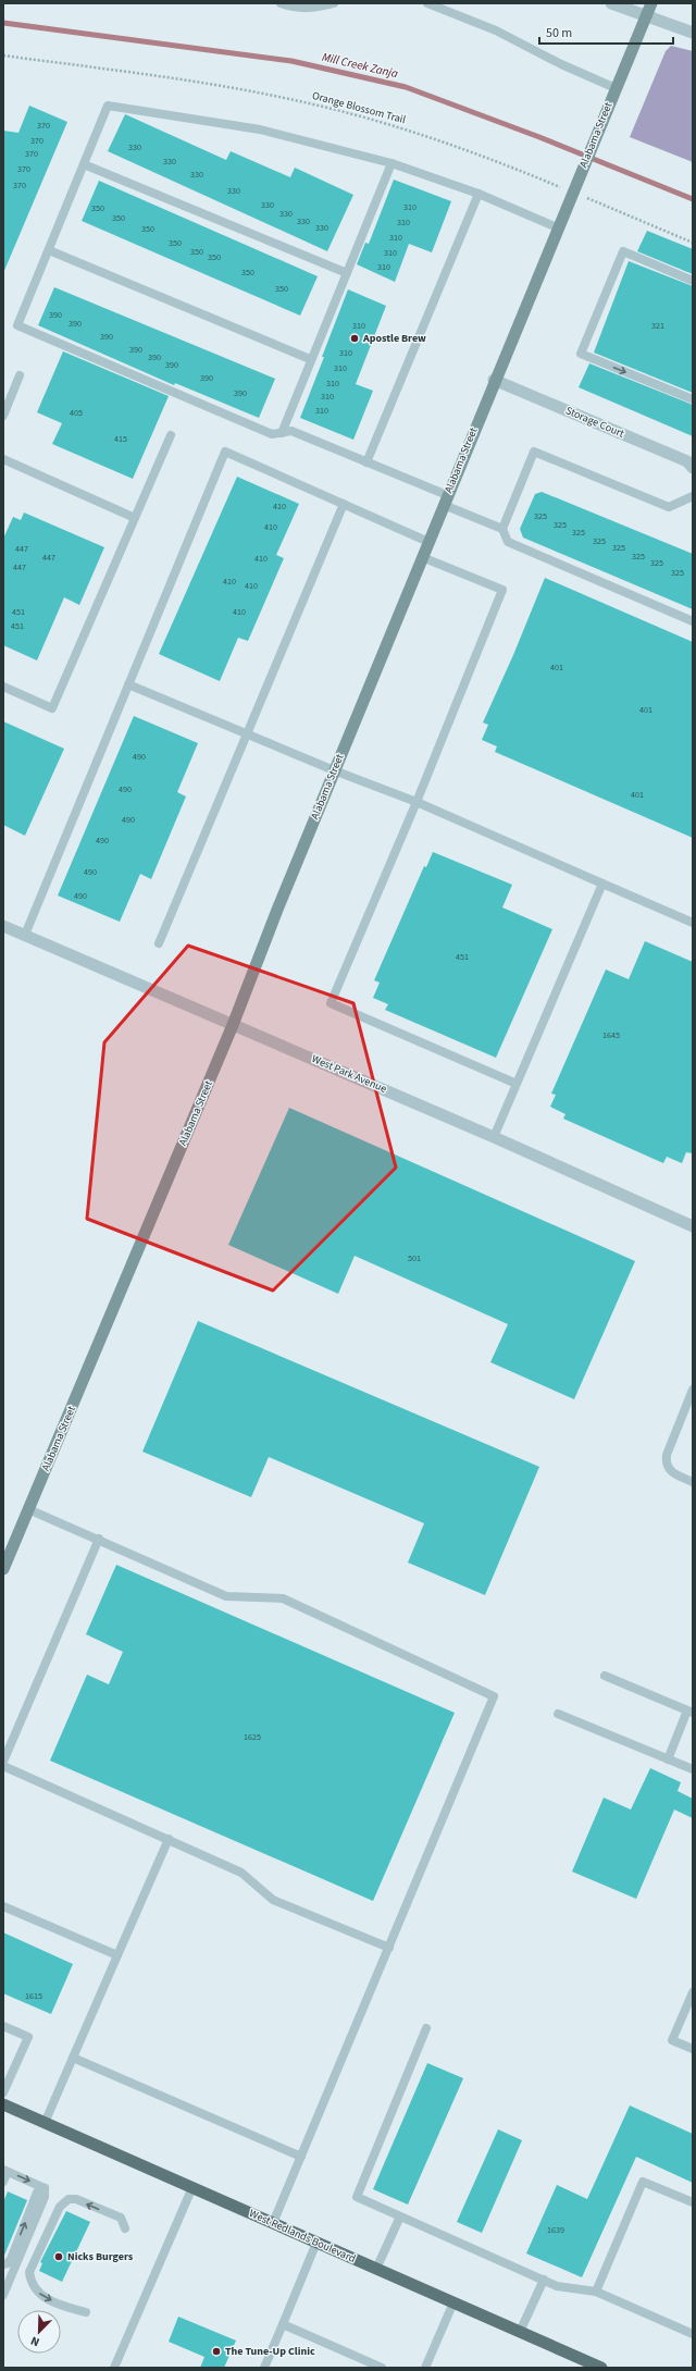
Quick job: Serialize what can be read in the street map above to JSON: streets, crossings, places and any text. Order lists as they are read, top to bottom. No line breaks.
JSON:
{"streets":{"main road":["Alabama Street","West Redlands Boulevard"],"street":["Storage Court","West Park Avenue"],"path":["Orange Blossom Trail"]},"crossings":[["Orange Blossom Trail","Alabama Street"],["Alabama Street","Storage Court"],["Alabama Street","West Park Avenue"]],"water":["Mill Creek Zanja"],"places":["Apostle Brew","Nicks Burgers","The Tune-Up Clinic"],"house_numbers":["370","370","330","370","330","370","330","370","330","330","310","350","330","350","330","310","330","350","310","350","350","310","350","310","350","350","390","390","310","321","390","390","310","390","390","310","390","310","390","310","310","405","415","410","325","325","410","325","325","325","447","325","447","410","325","447","325","410","410","451","410","451","401","401","490","490","401","490","490","490","490","451","1645","501","1625","1615","1639"],"scale_bar":"50 m","north":"bottom left"}
